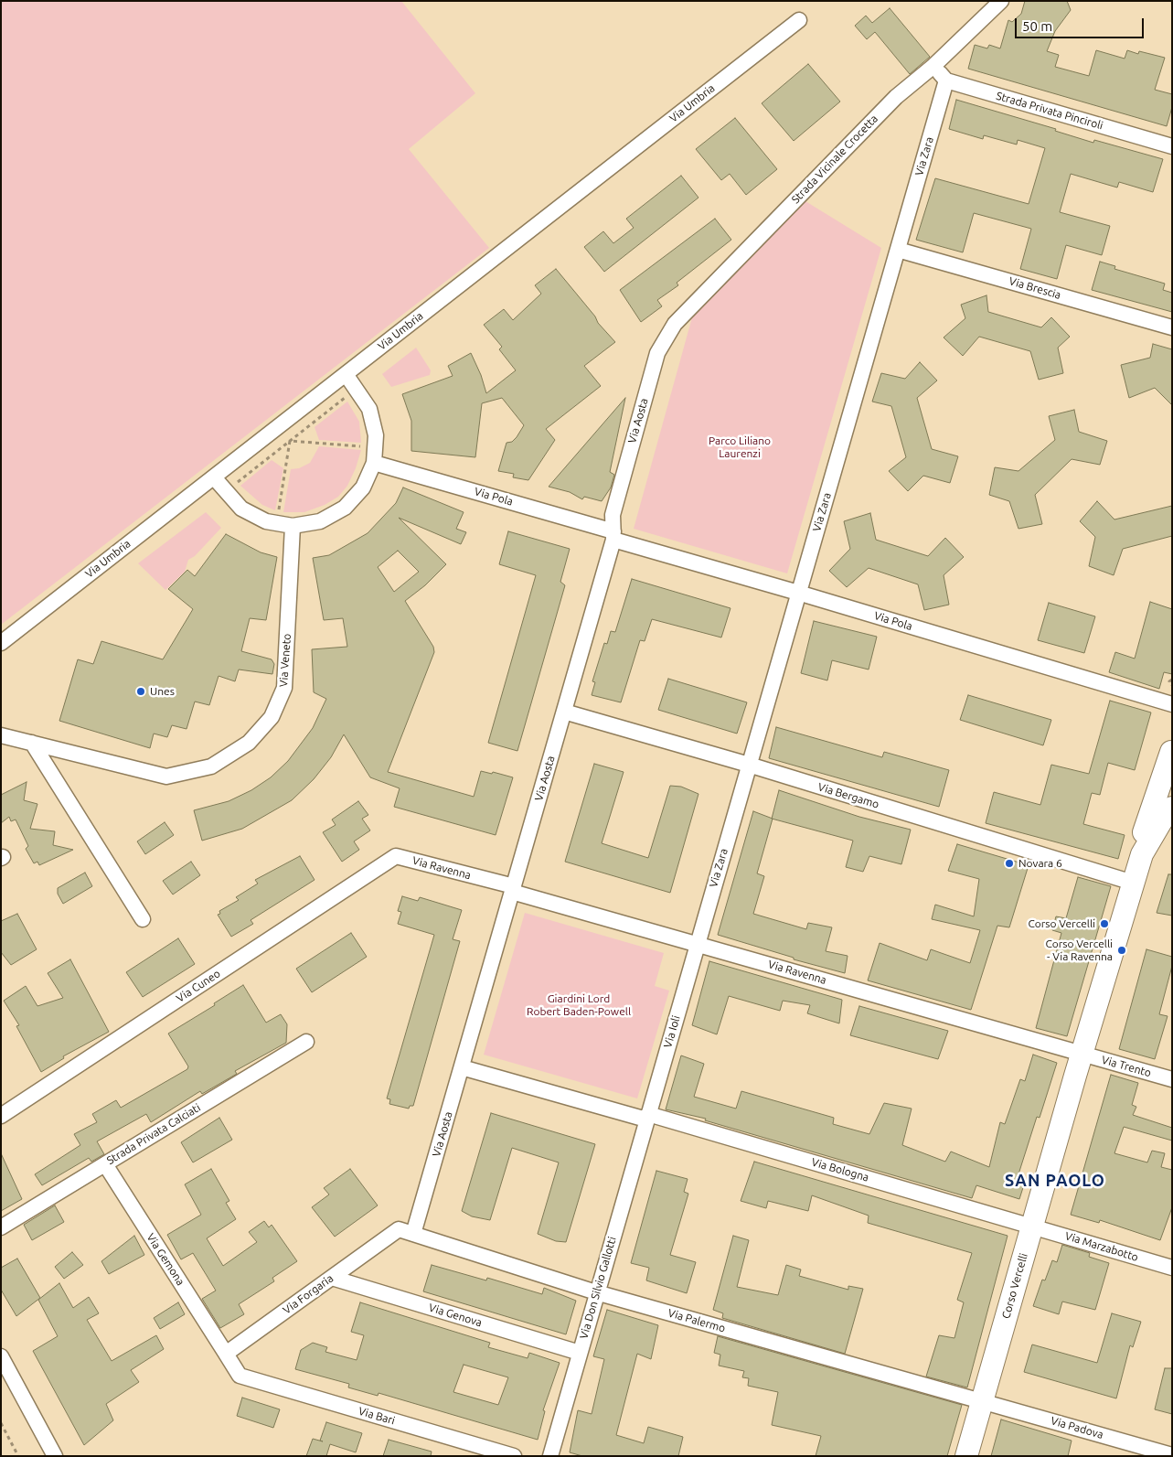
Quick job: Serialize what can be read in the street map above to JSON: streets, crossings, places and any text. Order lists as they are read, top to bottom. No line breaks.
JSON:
{"streets":{"main road":["Corso Vercelli"],"street":["Via Umbria","Strada Privata Pinciroli","Via Zara","Strada Vicinale Crocetta","Via Brescia","Via Aosta","Via Pola","Via Veneto","Via Bergamo","Via Ravenna","Via Cuneo","Via Ioli","Via Trento","Strada Privata Calciati","Via Bologna","Via Marzabotto","Via Gemona","Via Don Silvio Gallotti","Via Forgaria","Via Genova","Via Palermo","Via Bari","Via Padova"]},"crossings":[["Strada Privata Pinciroli","Via Zara"],["Via Zara","Via Brescia"],["Via Zara","Via Pola"],["Via Zara","Via Bergamo"],["Via Zara","Via Ravenna"],["Via Zara","Via Ioli"],["Strada Vicinale Crocetta","Via Aosta"],["Via Aosta","Via Pola"],["Via Aosta","Via Bergamo"],["Via Aosta","Via Ravenna"],["Via Aosta","Via Bologna"],["Via Aosta","Via Forgaria"],["Via Aosta","Via Palermo"],["Via Bergamo","Corso Vercelli"],["Via Ravenna","Via Cuneo"],["Via Ravenna","Via Ioli"],["Via Ravenna","Via Trento"],["Via Ravenna","Corso Vercelli"],["Via Ioli","Via Bologna"],["Via Ioli","Via Don Silvio Gallotti"],["Via Trento","Corso Vercelli"],["Strada Privata Calciati","Via Gemona"],["Via Bologna","Via Marzabotto"],["Via Bologna","Corso Vercelli"],["Via Bologna","Via Don Silvio Gallotti"],["Via Marzabotto","Corso Vercelli"],["Via Gemona","Via Forgaria"],["Via Gemona","Via Bari"],["Corso Vercelli","Via Palermo"],["Corso Vercelli","Via Padova"],["Via Don Silvio Gallotti","Via Genova"],["Via Don Silvio Gallotti","Via Palermo"],["Via Forgaria","Via Genova"],["Via Forgaria","Via Palermo"],["Via Forgaria","Via Bari"],["Via Palermo","Via Padova"]],"districts":["SAN PAOLO"],"parks":["Parco Liliano Laurenzi","Giardini Lord Robert Baden-Powell"],"places":["Unes","Novara 6","Corso Vercelli","Corso Vercelli - Via Ravenna"],"scale_bar":"50 m"}
